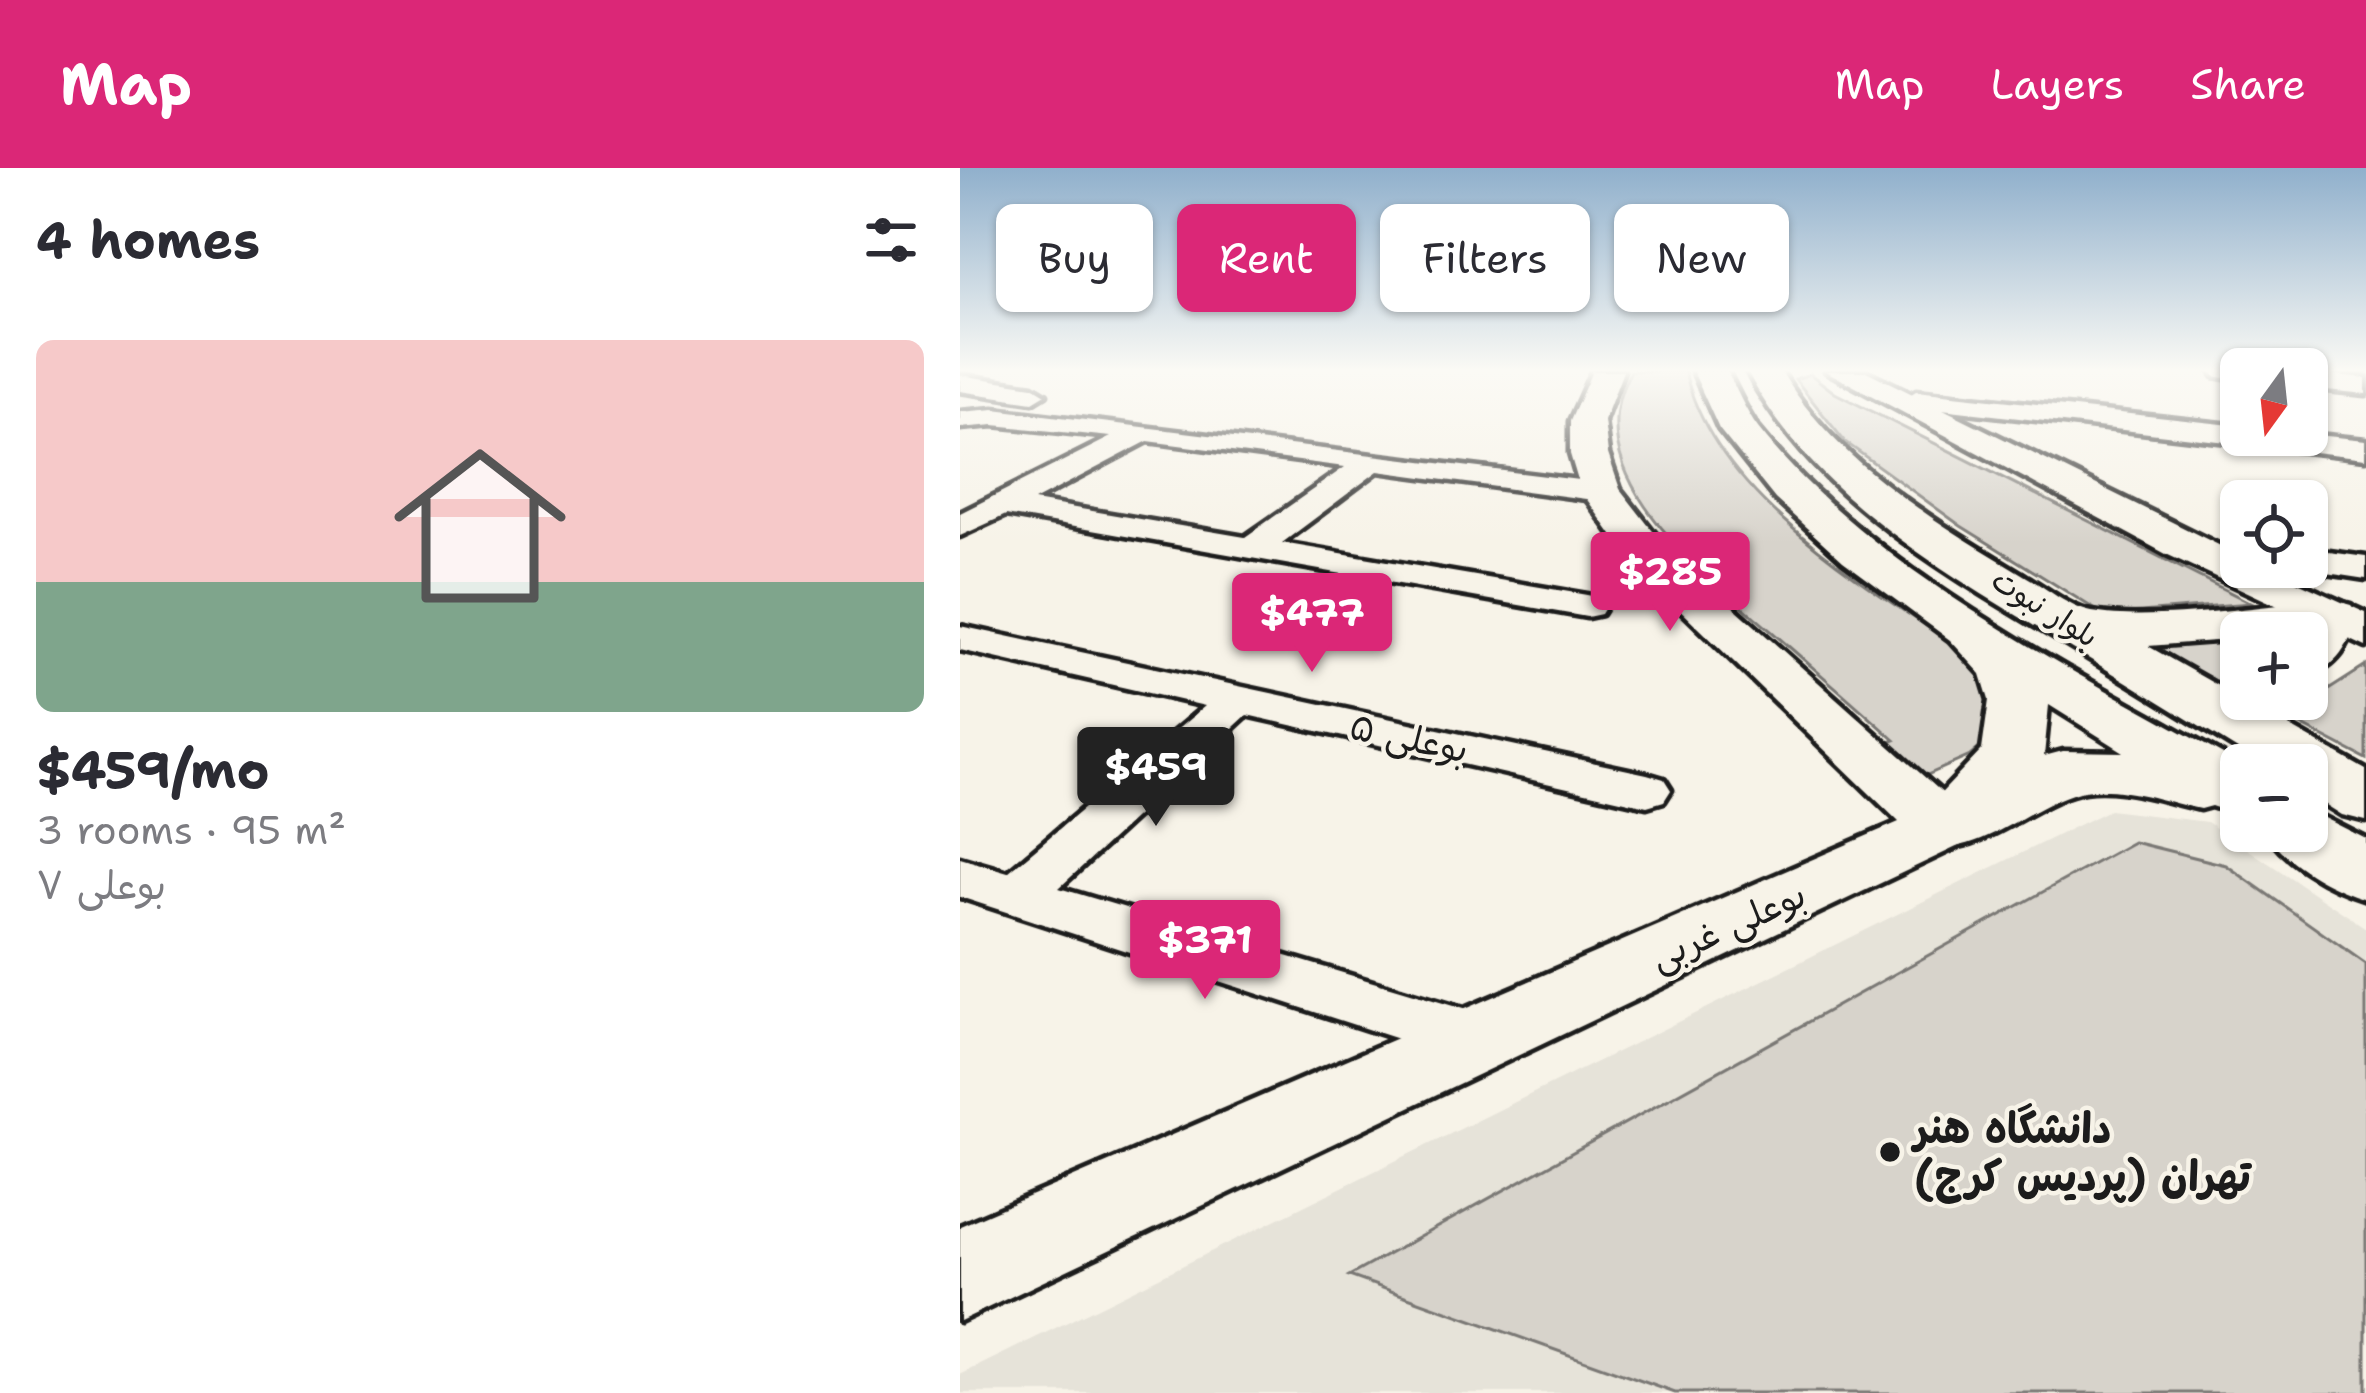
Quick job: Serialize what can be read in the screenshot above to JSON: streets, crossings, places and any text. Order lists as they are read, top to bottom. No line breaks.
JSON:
{"streets":{"main road":["بلوار نبوت"],"street":["بوعلی ۵","بوعلی غربی"]},"places":["دانشگاه هنر تهران (پردیس کرج)"],"north":"bottom","page":{"header":"Map","nav":["Map","Layers","Share"],"heading":"4 homes","chip":["Buy","Rent","Filters","New"],"list":[{"name":"$459/mo","note":"3 rooms · 95 m² · بوعلی ۷"}],"map_buttons":["+","−"],"price":["$285","$477","$459","$371"]}}
